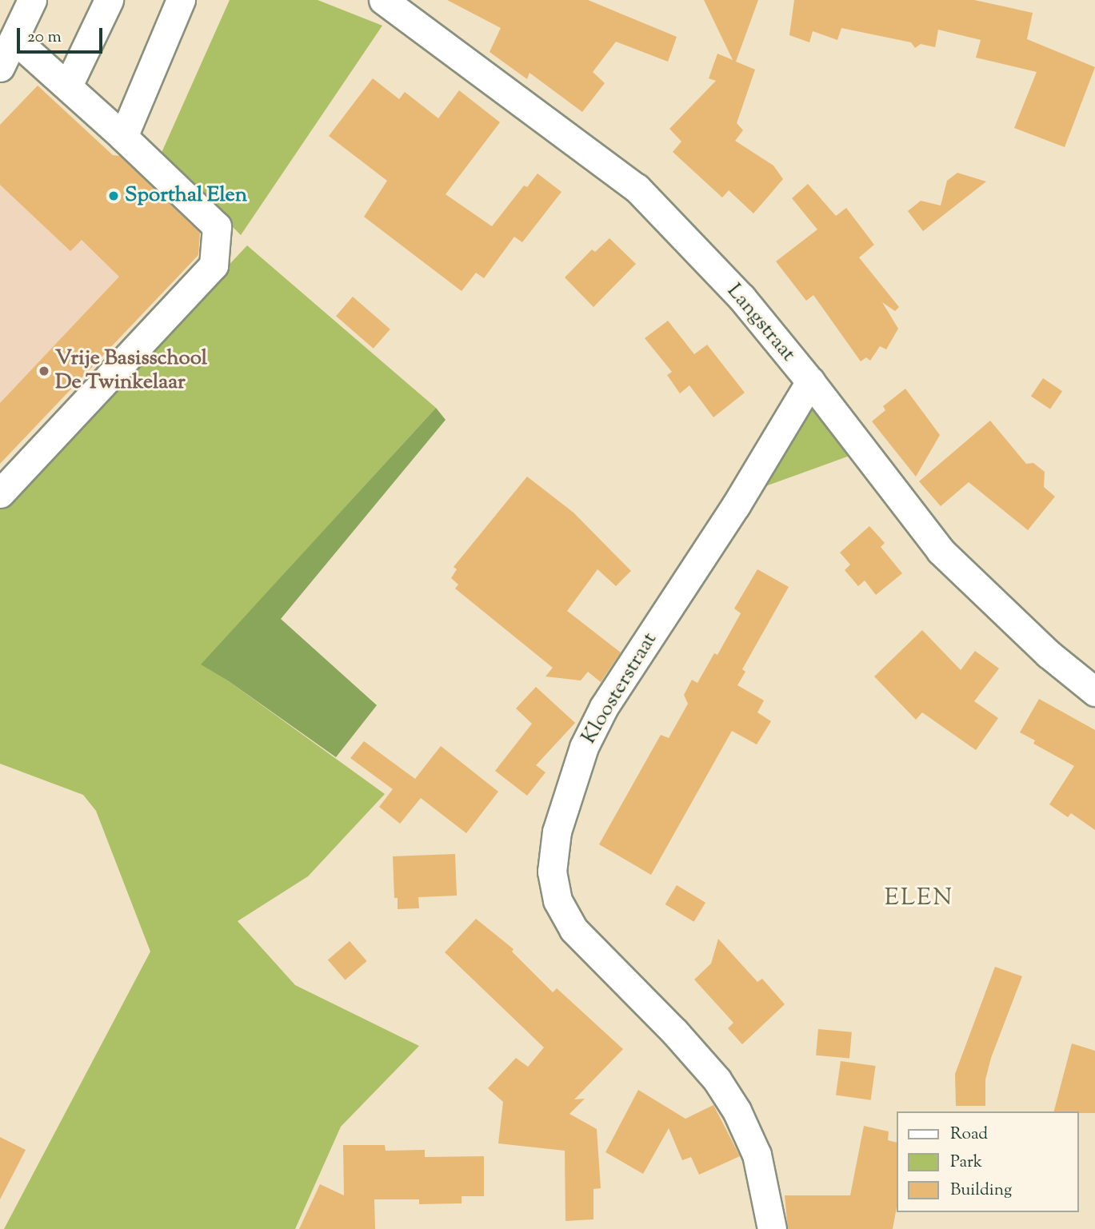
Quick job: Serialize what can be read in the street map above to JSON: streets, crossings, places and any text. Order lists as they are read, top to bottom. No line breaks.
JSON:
{"streets":{"street":["Langstraat","Kloosterstraat"]},"crossings":[["Langstraat","Kloosterstraat"]],"districts":["ELEN"],"places":["Sporthal Elen","Vrije Basisschool De Twinkelaar"],"legend":["Road","Park","Building"],"scale_bar":"20 m"}
